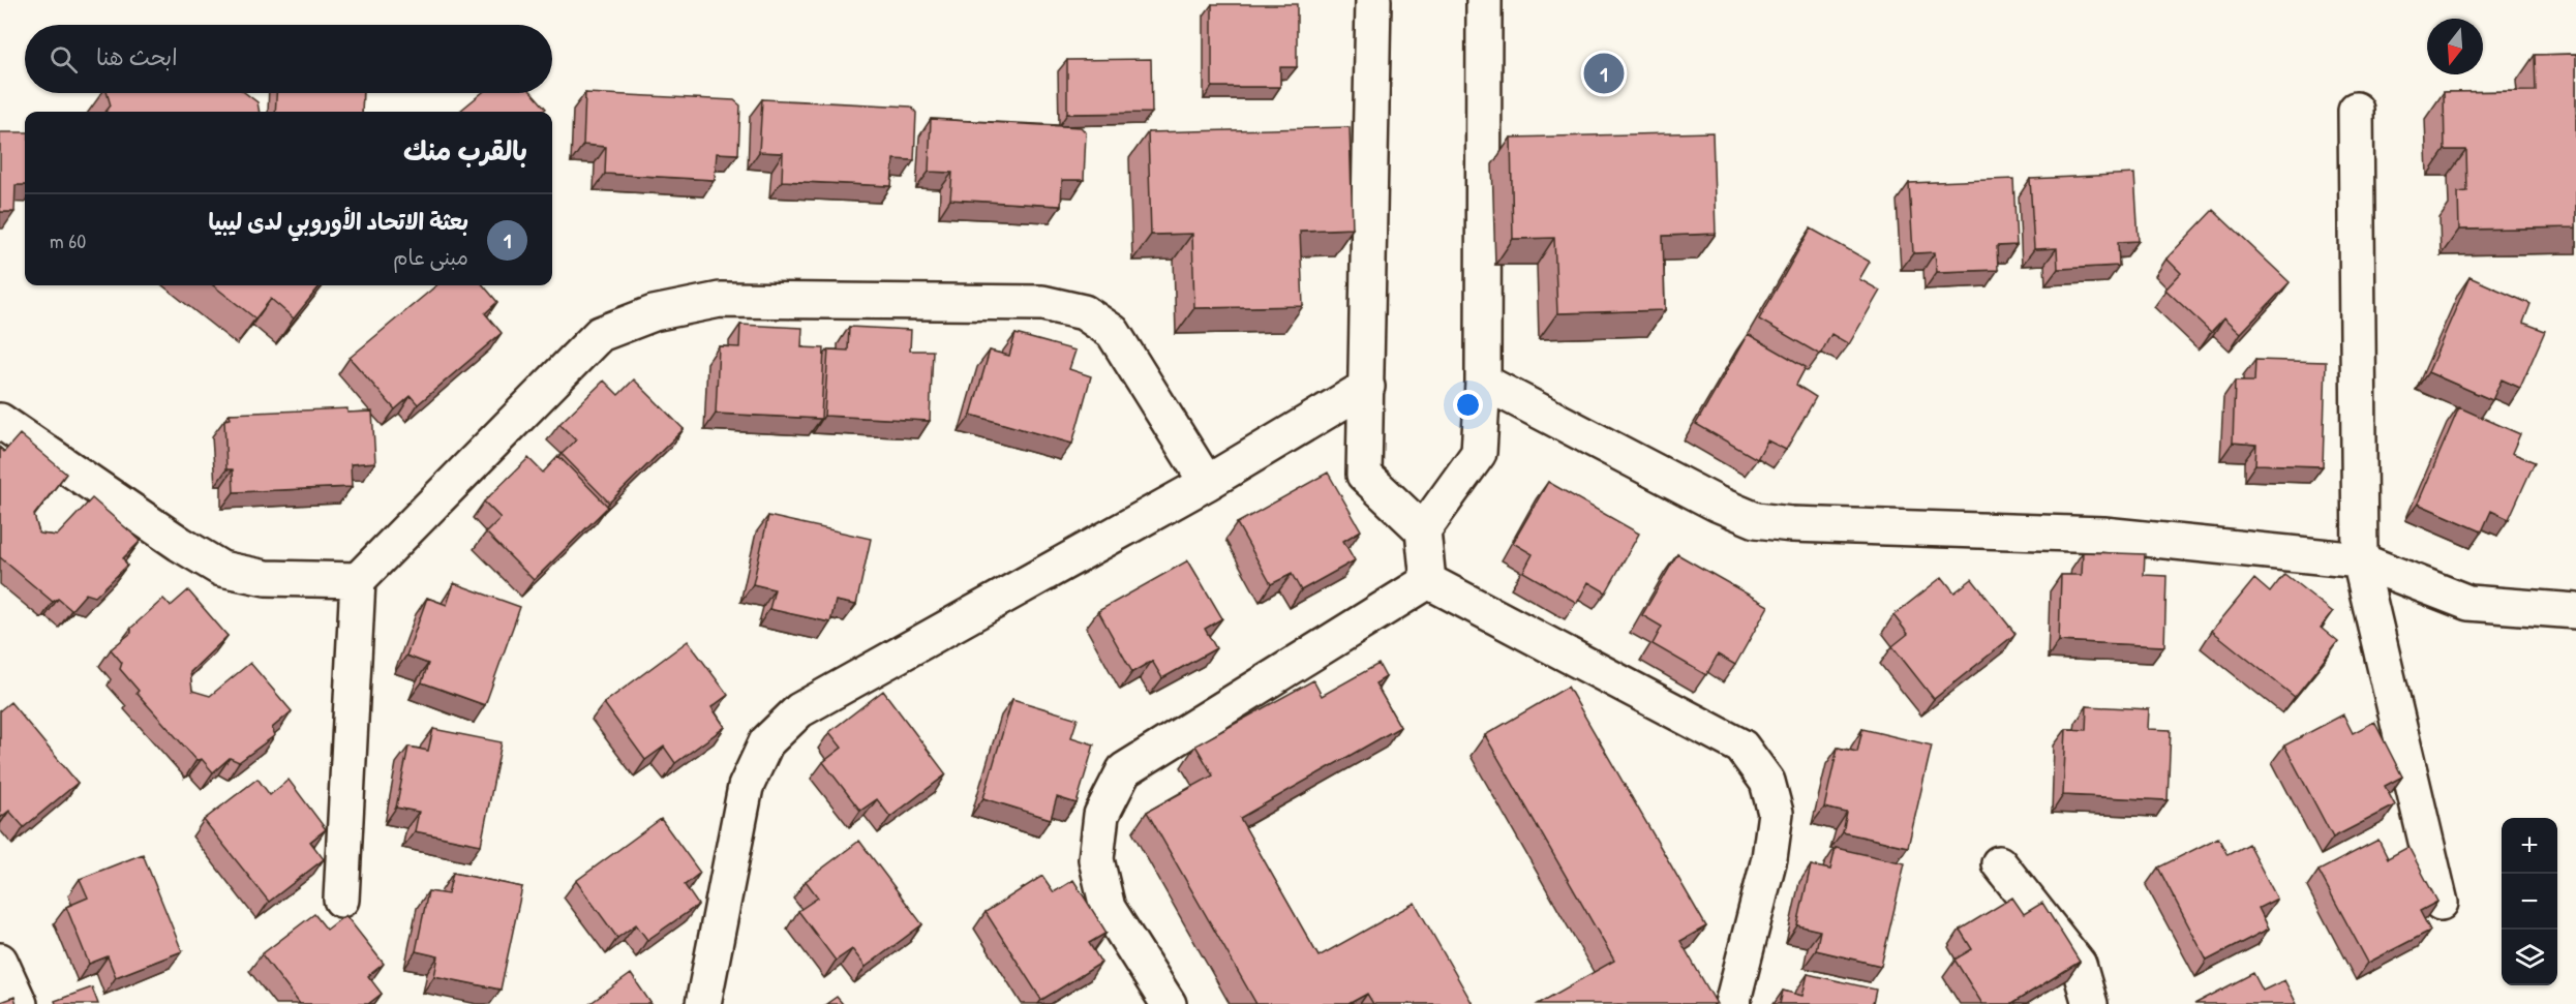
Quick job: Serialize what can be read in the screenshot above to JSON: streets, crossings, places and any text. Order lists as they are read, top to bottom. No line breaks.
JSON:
{"north":"bottom","page":{"search":"ابحث هنا","pins":"1","heading":"بالقرب منك","list":[{"mark":"1","name":"بعثة الاتحاد الأوروبي لدى ليبيا","note":"مبنى عام","value":"60 m"}],"map_buttons":["+","−"]}}
